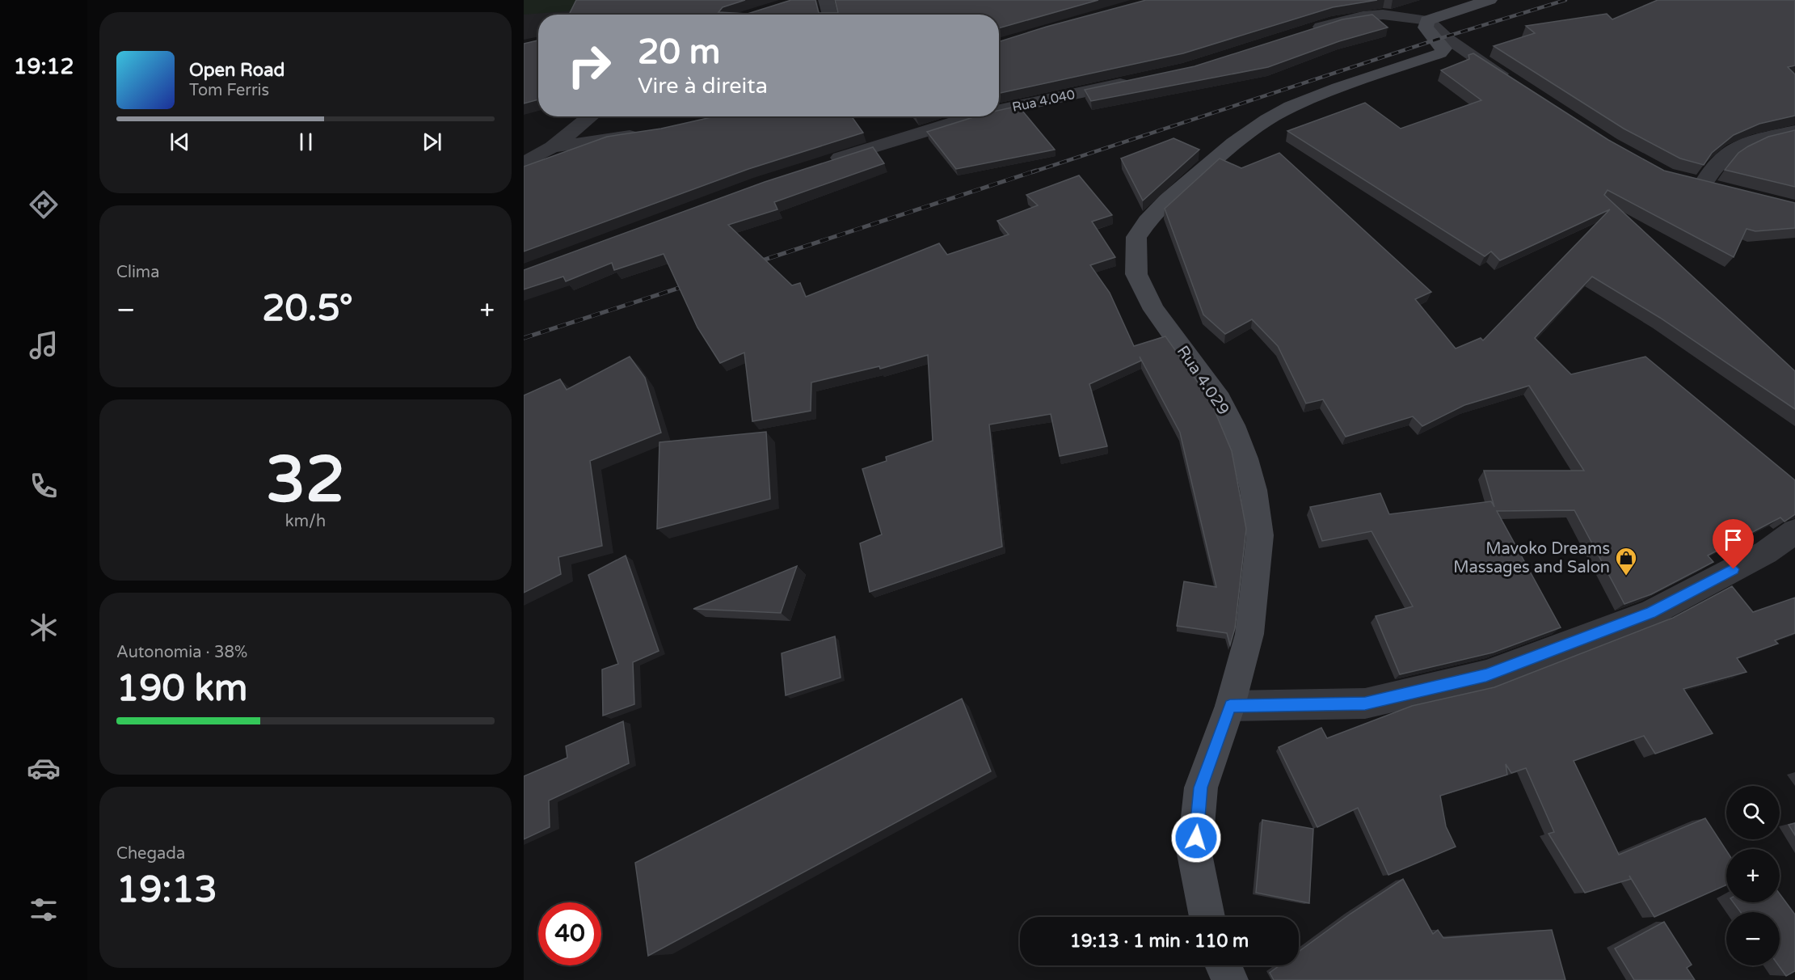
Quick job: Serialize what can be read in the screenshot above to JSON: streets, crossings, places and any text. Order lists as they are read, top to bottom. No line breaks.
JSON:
{"streets":{"street":["Rua 4.040","Rua 4.029"]},"places":{"shop":["Mavoko Dreams Massages and Salon"]},"page":{"tabs":"19:12","turn":["20 m","Vire à direita"],"song":["Open Road","Tom Ferris"],"tile":["Clima",["32","km/h"],["Autonomia · 38%","190 km"],["Chegada","19:13"]],"heat":["−","20.5°","+"],"map_buttons":["+","−"],"limit":"40","trip":"19:13 · 1 min · 110 m"}}
